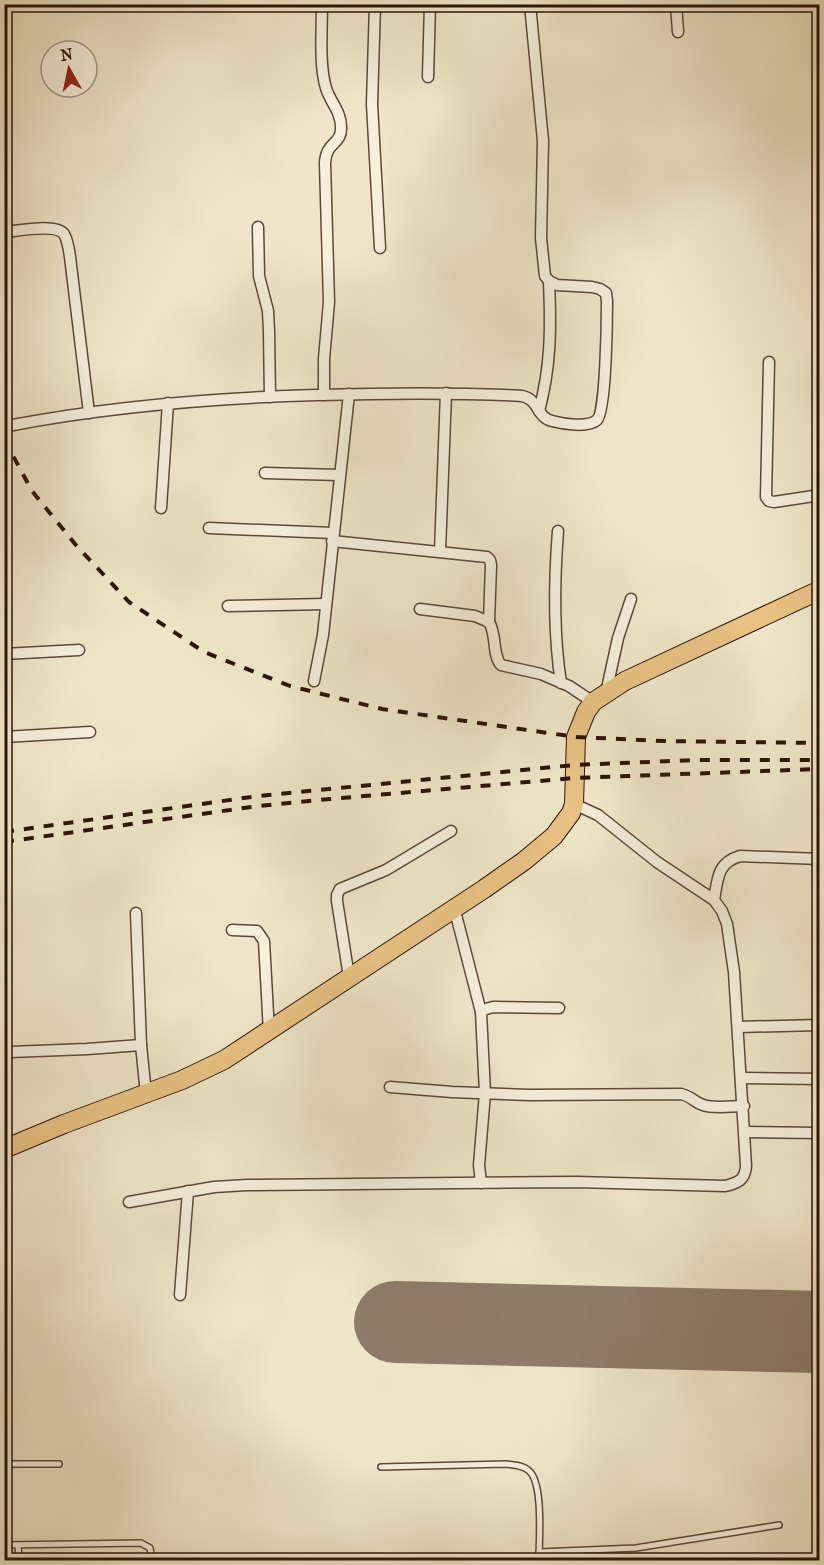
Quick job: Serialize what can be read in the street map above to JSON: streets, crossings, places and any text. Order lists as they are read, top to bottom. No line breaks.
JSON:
{"north":"top"}
